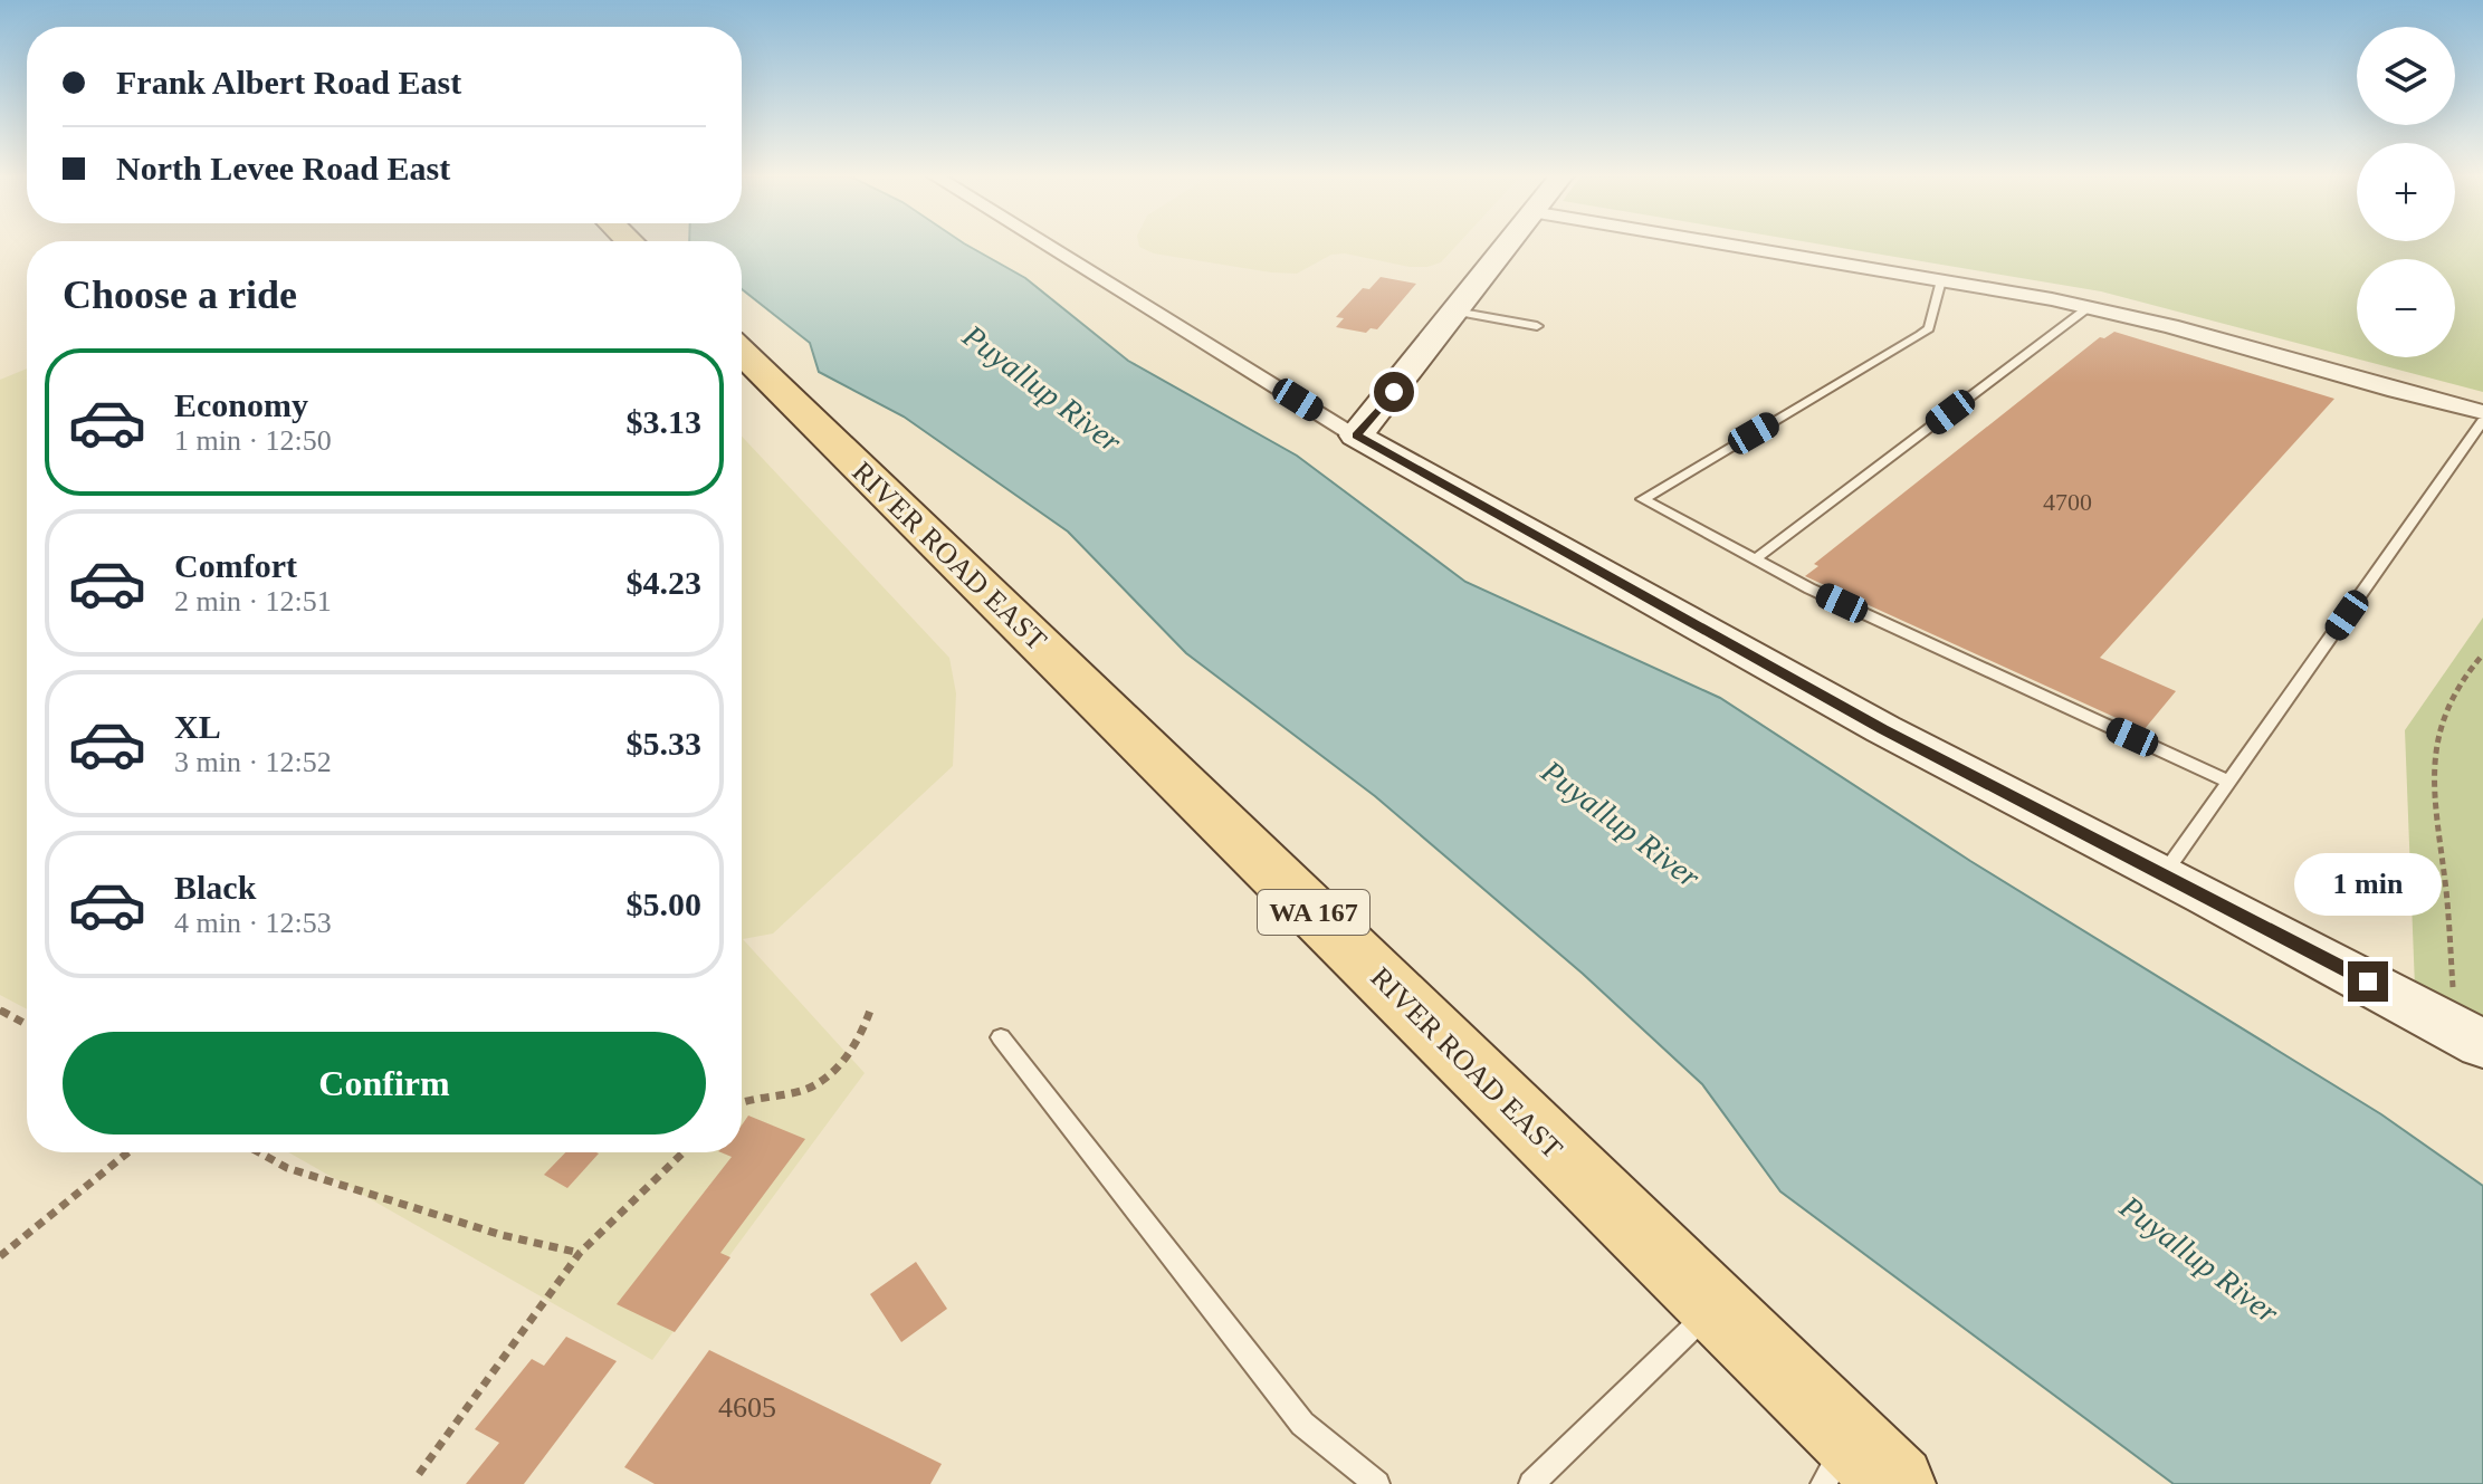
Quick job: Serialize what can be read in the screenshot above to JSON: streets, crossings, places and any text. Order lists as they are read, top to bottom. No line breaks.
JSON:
{"streets":{"main road":["RIVER ROAD EAST","WA 167"]},"water":["Puyallup River"],"house_numbers":["4700","4605"],"page":{"map_buttons":["+","−"],"banner":["Frank Albert Road East","North Levee Road East"],"heading":"Choose a ride","list":[{"name":"Economy","note":"1 min · 12:50","value":"$3.13"},{"name":"Comfort","note":"2 min · 12:51","value":"$4.23"},{"name":"XL","note":"3 min · 12:52","value":"$5.33"},{"name":"Black","note":"4 min · 12:53","value":"$5.00"}],"bubble":"1 min","buttons":"Confirm"}}
